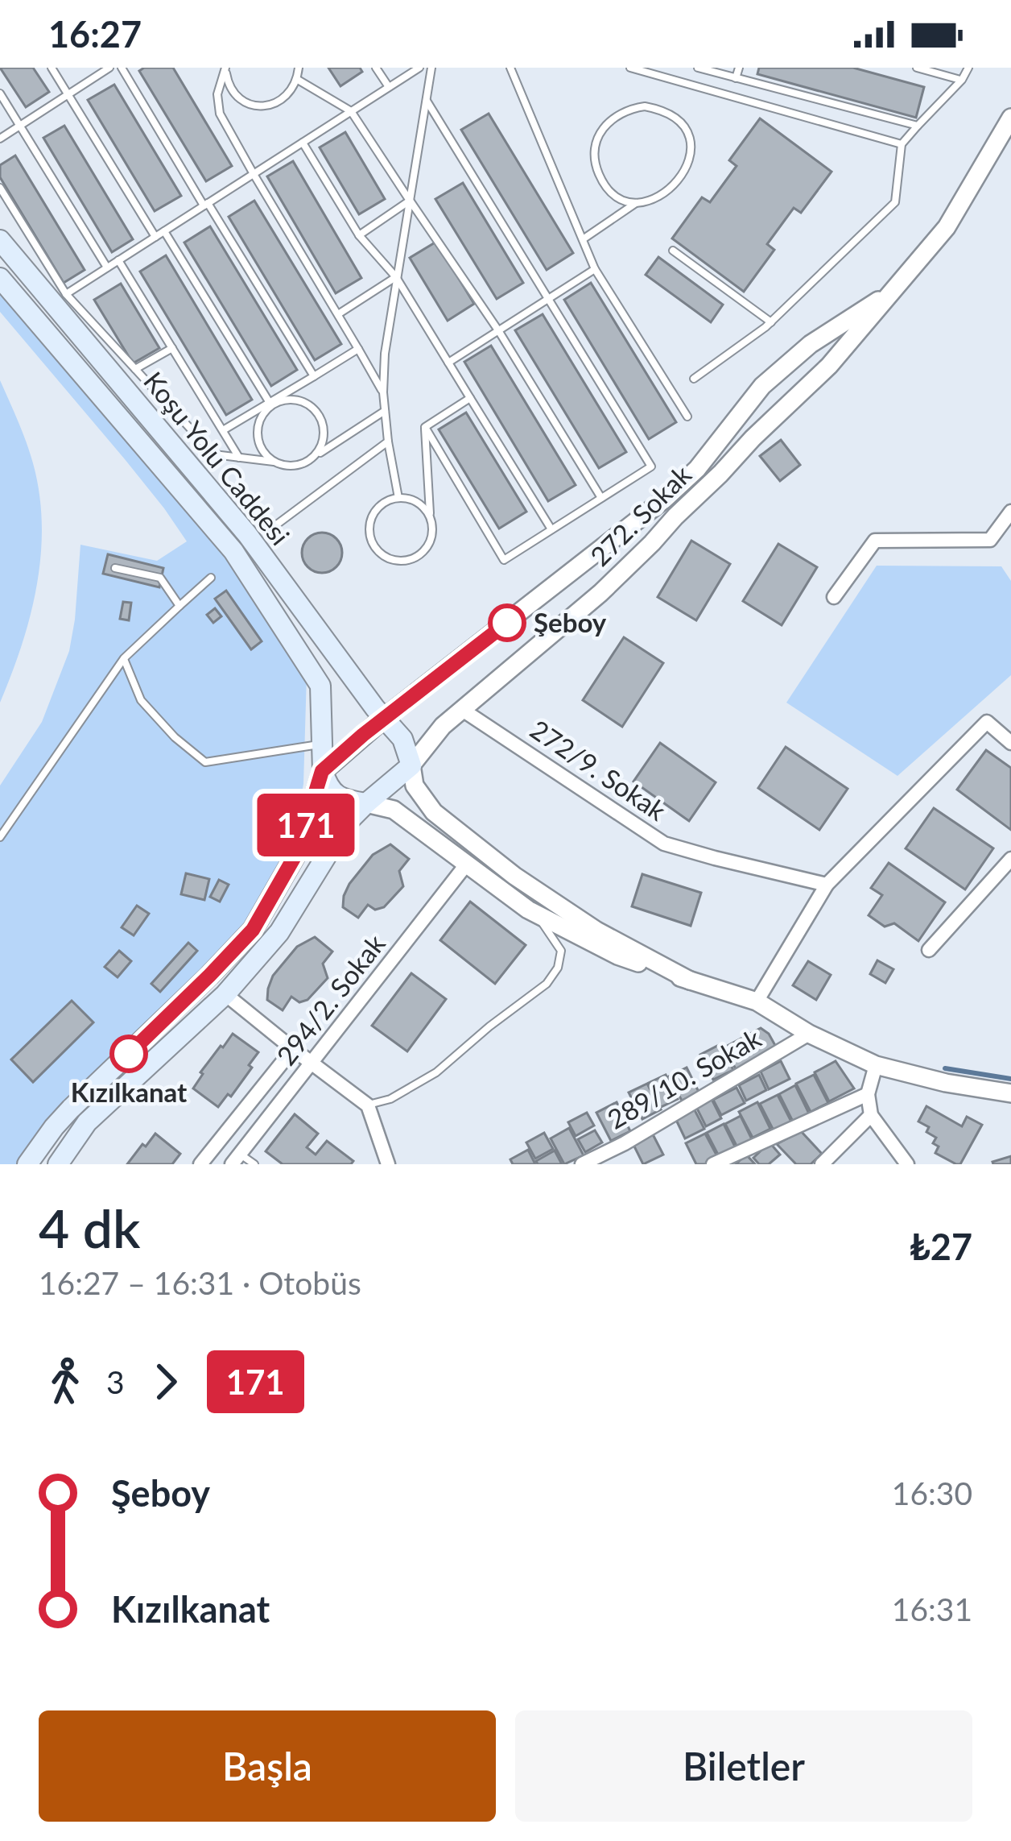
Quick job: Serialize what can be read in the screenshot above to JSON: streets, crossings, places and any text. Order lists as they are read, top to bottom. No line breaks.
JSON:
{"streets":{"main road":["Koşu Yolu Caddesi","272. Sokak"],"street":["272/9. Sokak","294/2. Sokak","289/10. Sokak"]},"crossings":[["Koşu Yolu Caddesi","272. Sokak"],["272. Sokak","272/9. Sokak"]],"places":["Şeboy","Kızılkanat"],"lines":["bus line 171"],"page":{"status":"16:27","on_map":"171","heading":["4 dk","16:27 – 16:31 · Otobüs","₺27"],"legs":["3","171"],"list":[{"name":"Şeboy","value":"16:30"},{"name":"Kızılkanat","value":"16:31"}],"buttons":["Başla","Biletler"]}}
